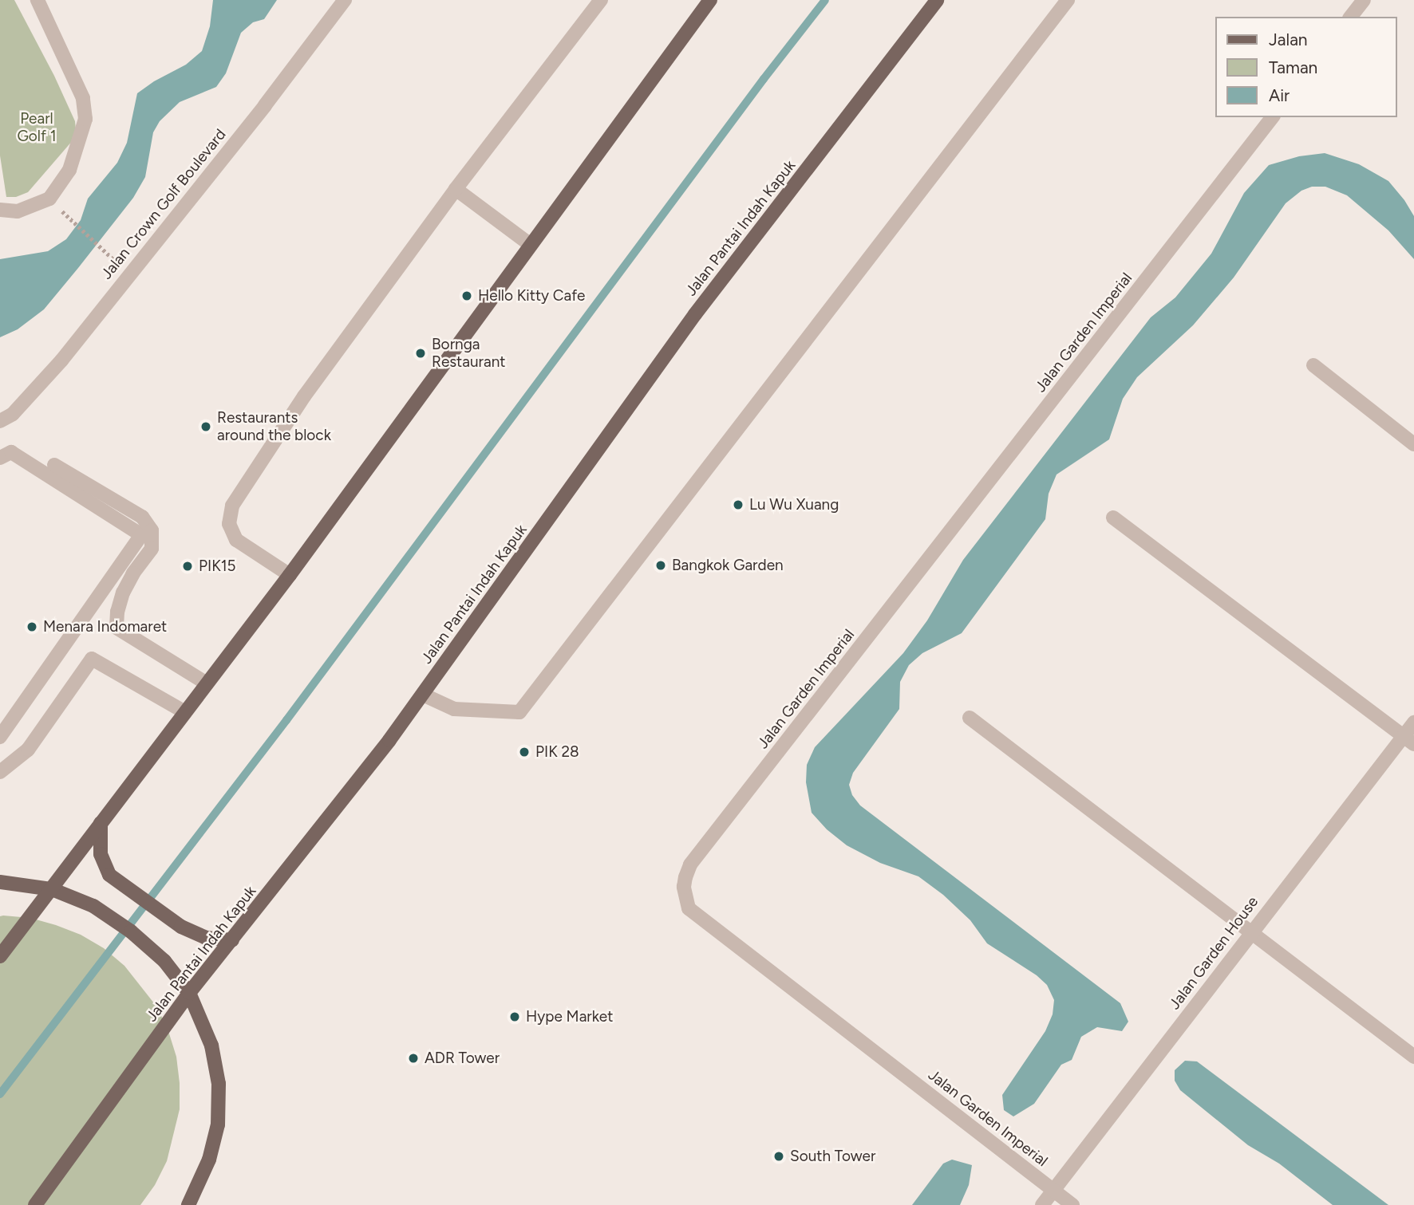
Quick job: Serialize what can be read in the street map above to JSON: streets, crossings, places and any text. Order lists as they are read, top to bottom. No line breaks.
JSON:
{"streets":{"main road":["Jalan Pantai Indah Kapuk"],"street":["Jalan Crown Golf Boulevard","Jalan Garden Imperial","Jalan Garden House"]},"crossings":[["Jalan Garden Imperial","Jalan Garden House"]],"parks":["Pearl Golf 1"],"places":["Hello Kitty Cafe","Bornga Restaurant","Restaurants around the block","Lu Wu Xuang","Bangkok Garden","PIK15","Menara Indomaret","PIK 28","Hype Market","ADR Tower","South Tower"],"legend":["Jalan","Taman","Air"]}
